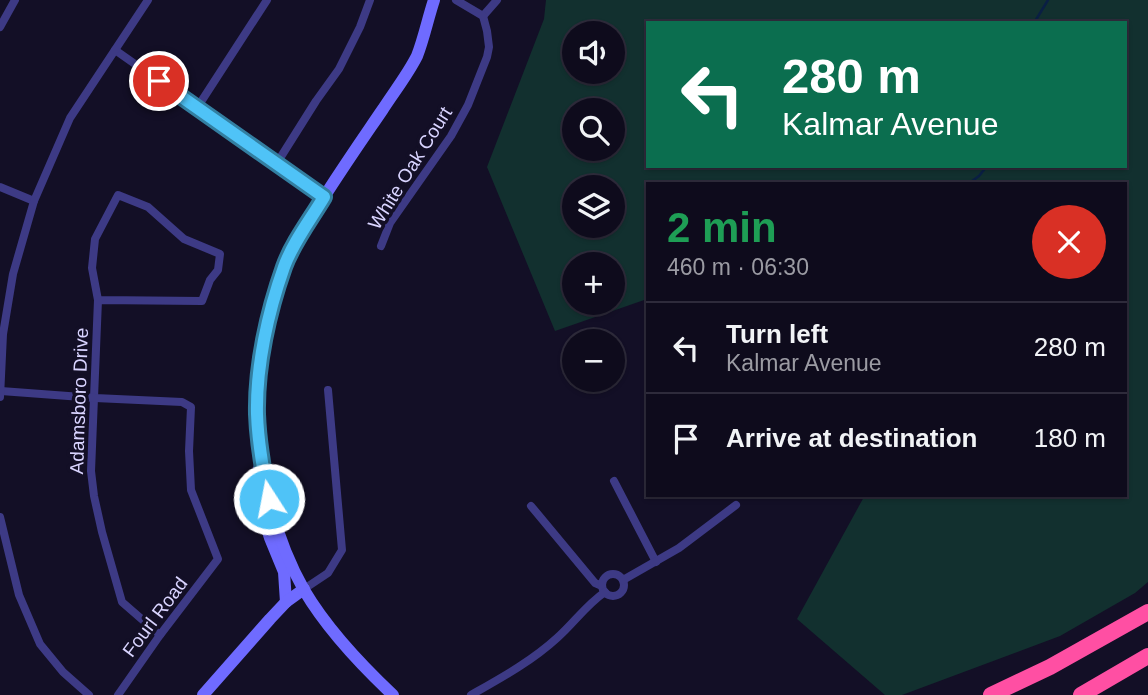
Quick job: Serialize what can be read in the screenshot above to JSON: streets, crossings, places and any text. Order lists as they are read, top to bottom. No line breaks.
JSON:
{"streets":{"street":["White Oak Court","Adamsboro Drive","Fourl Road"]},"crossings":[["Adamsboro Drive","Fourl Road"]],"page":{"map_buttons":["+","−"],"turn":["280 m","Kalmar Avenue"],"heading":["2 min","460 m · 06:30"],"list":[{"name":"Turn left","note":"Kalmar Avenue","value":"280 m"},{"name":"Arrive at destination","value":"180 m"}]}}
